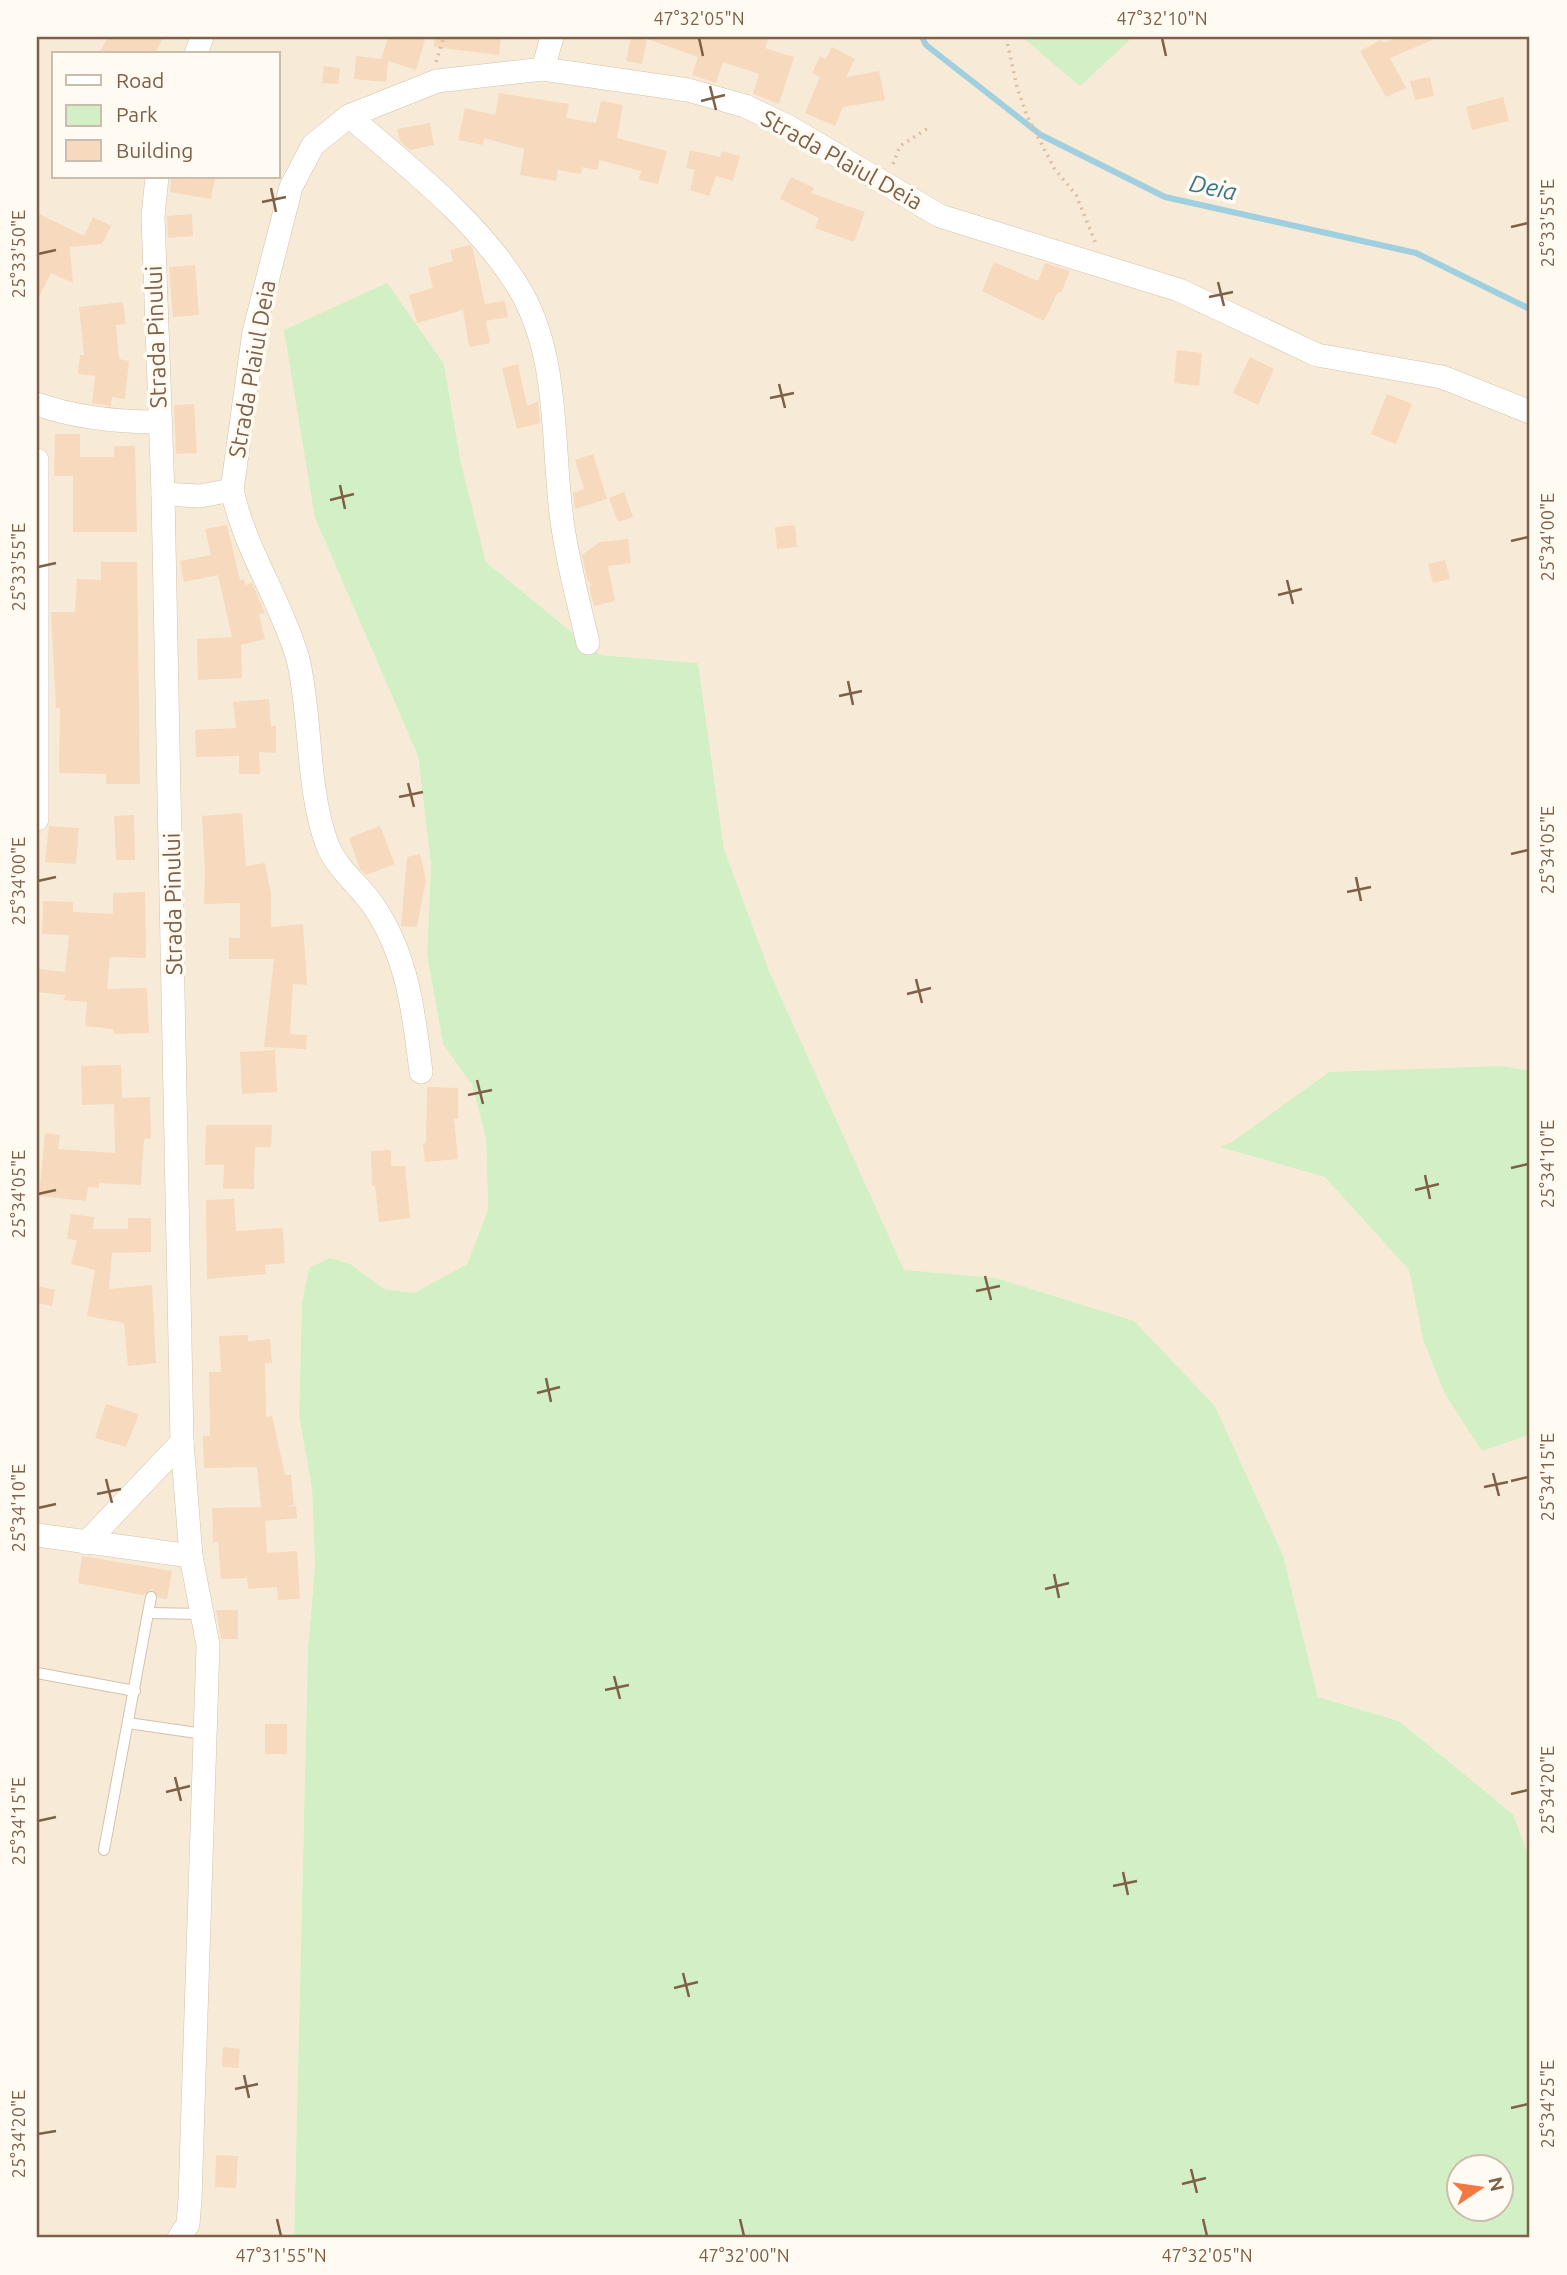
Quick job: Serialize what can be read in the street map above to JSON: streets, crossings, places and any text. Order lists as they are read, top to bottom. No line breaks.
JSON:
{"streets":{"street":["Strada Plaiul Deia","Strada Pinului"]},"crossings":[["Strada Plaiul Deia","Strada Pinului"]],"water":["Deia"],"legend":["Road","Park","Building"],"north":"right","coordinates":["47°32'05\"N","47°32'10\"N","25°33'55\"E","25°33'50\"E","25°34'00\"E","25°34'05\"E","25°34'10\"E","25°34'15\"E","25°34'20\"E","25°34'25\"E","47°31'55\"N","47°32'00\"N"]}
